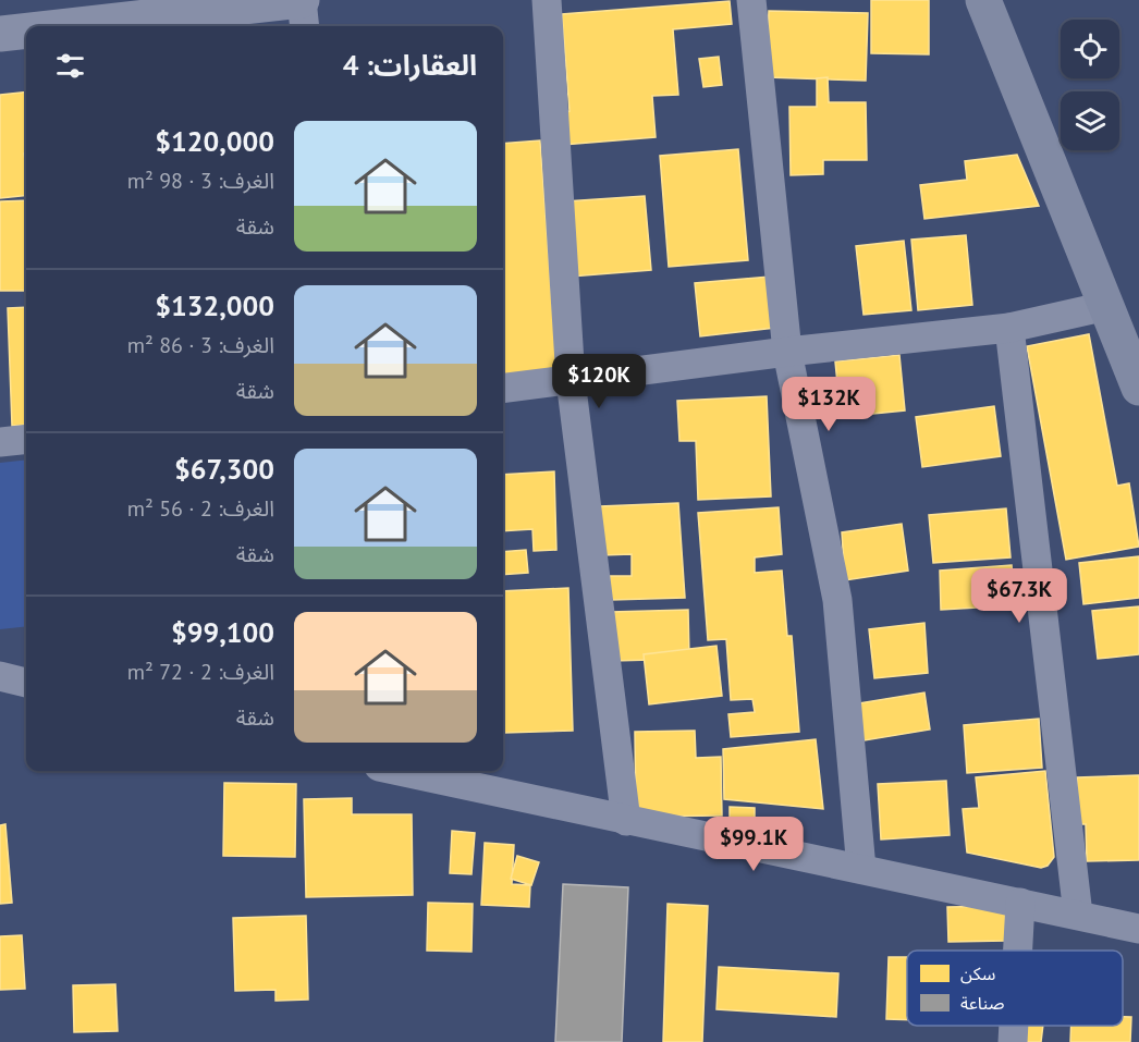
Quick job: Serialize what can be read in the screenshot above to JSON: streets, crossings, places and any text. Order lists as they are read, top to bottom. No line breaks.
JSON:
{"legend":["سكن","صناعة"],"page":{"heading":"العقارات: 4","list":[{"name":"$120,000","note":"الغرف: 3 · 98 m² · شقة"},{"name":"$132,000","note":"الغرف: 3 · 86 m² · شقة"},{"name":"$67,300","note":"الغرف: 2 · 56 m² · شقة"},{"name":"$99,100","note":"الغرف: 2 · 72 m² · شقة"}],"price":["$120K","$132K","$67.3K","$99.1K"]}}
